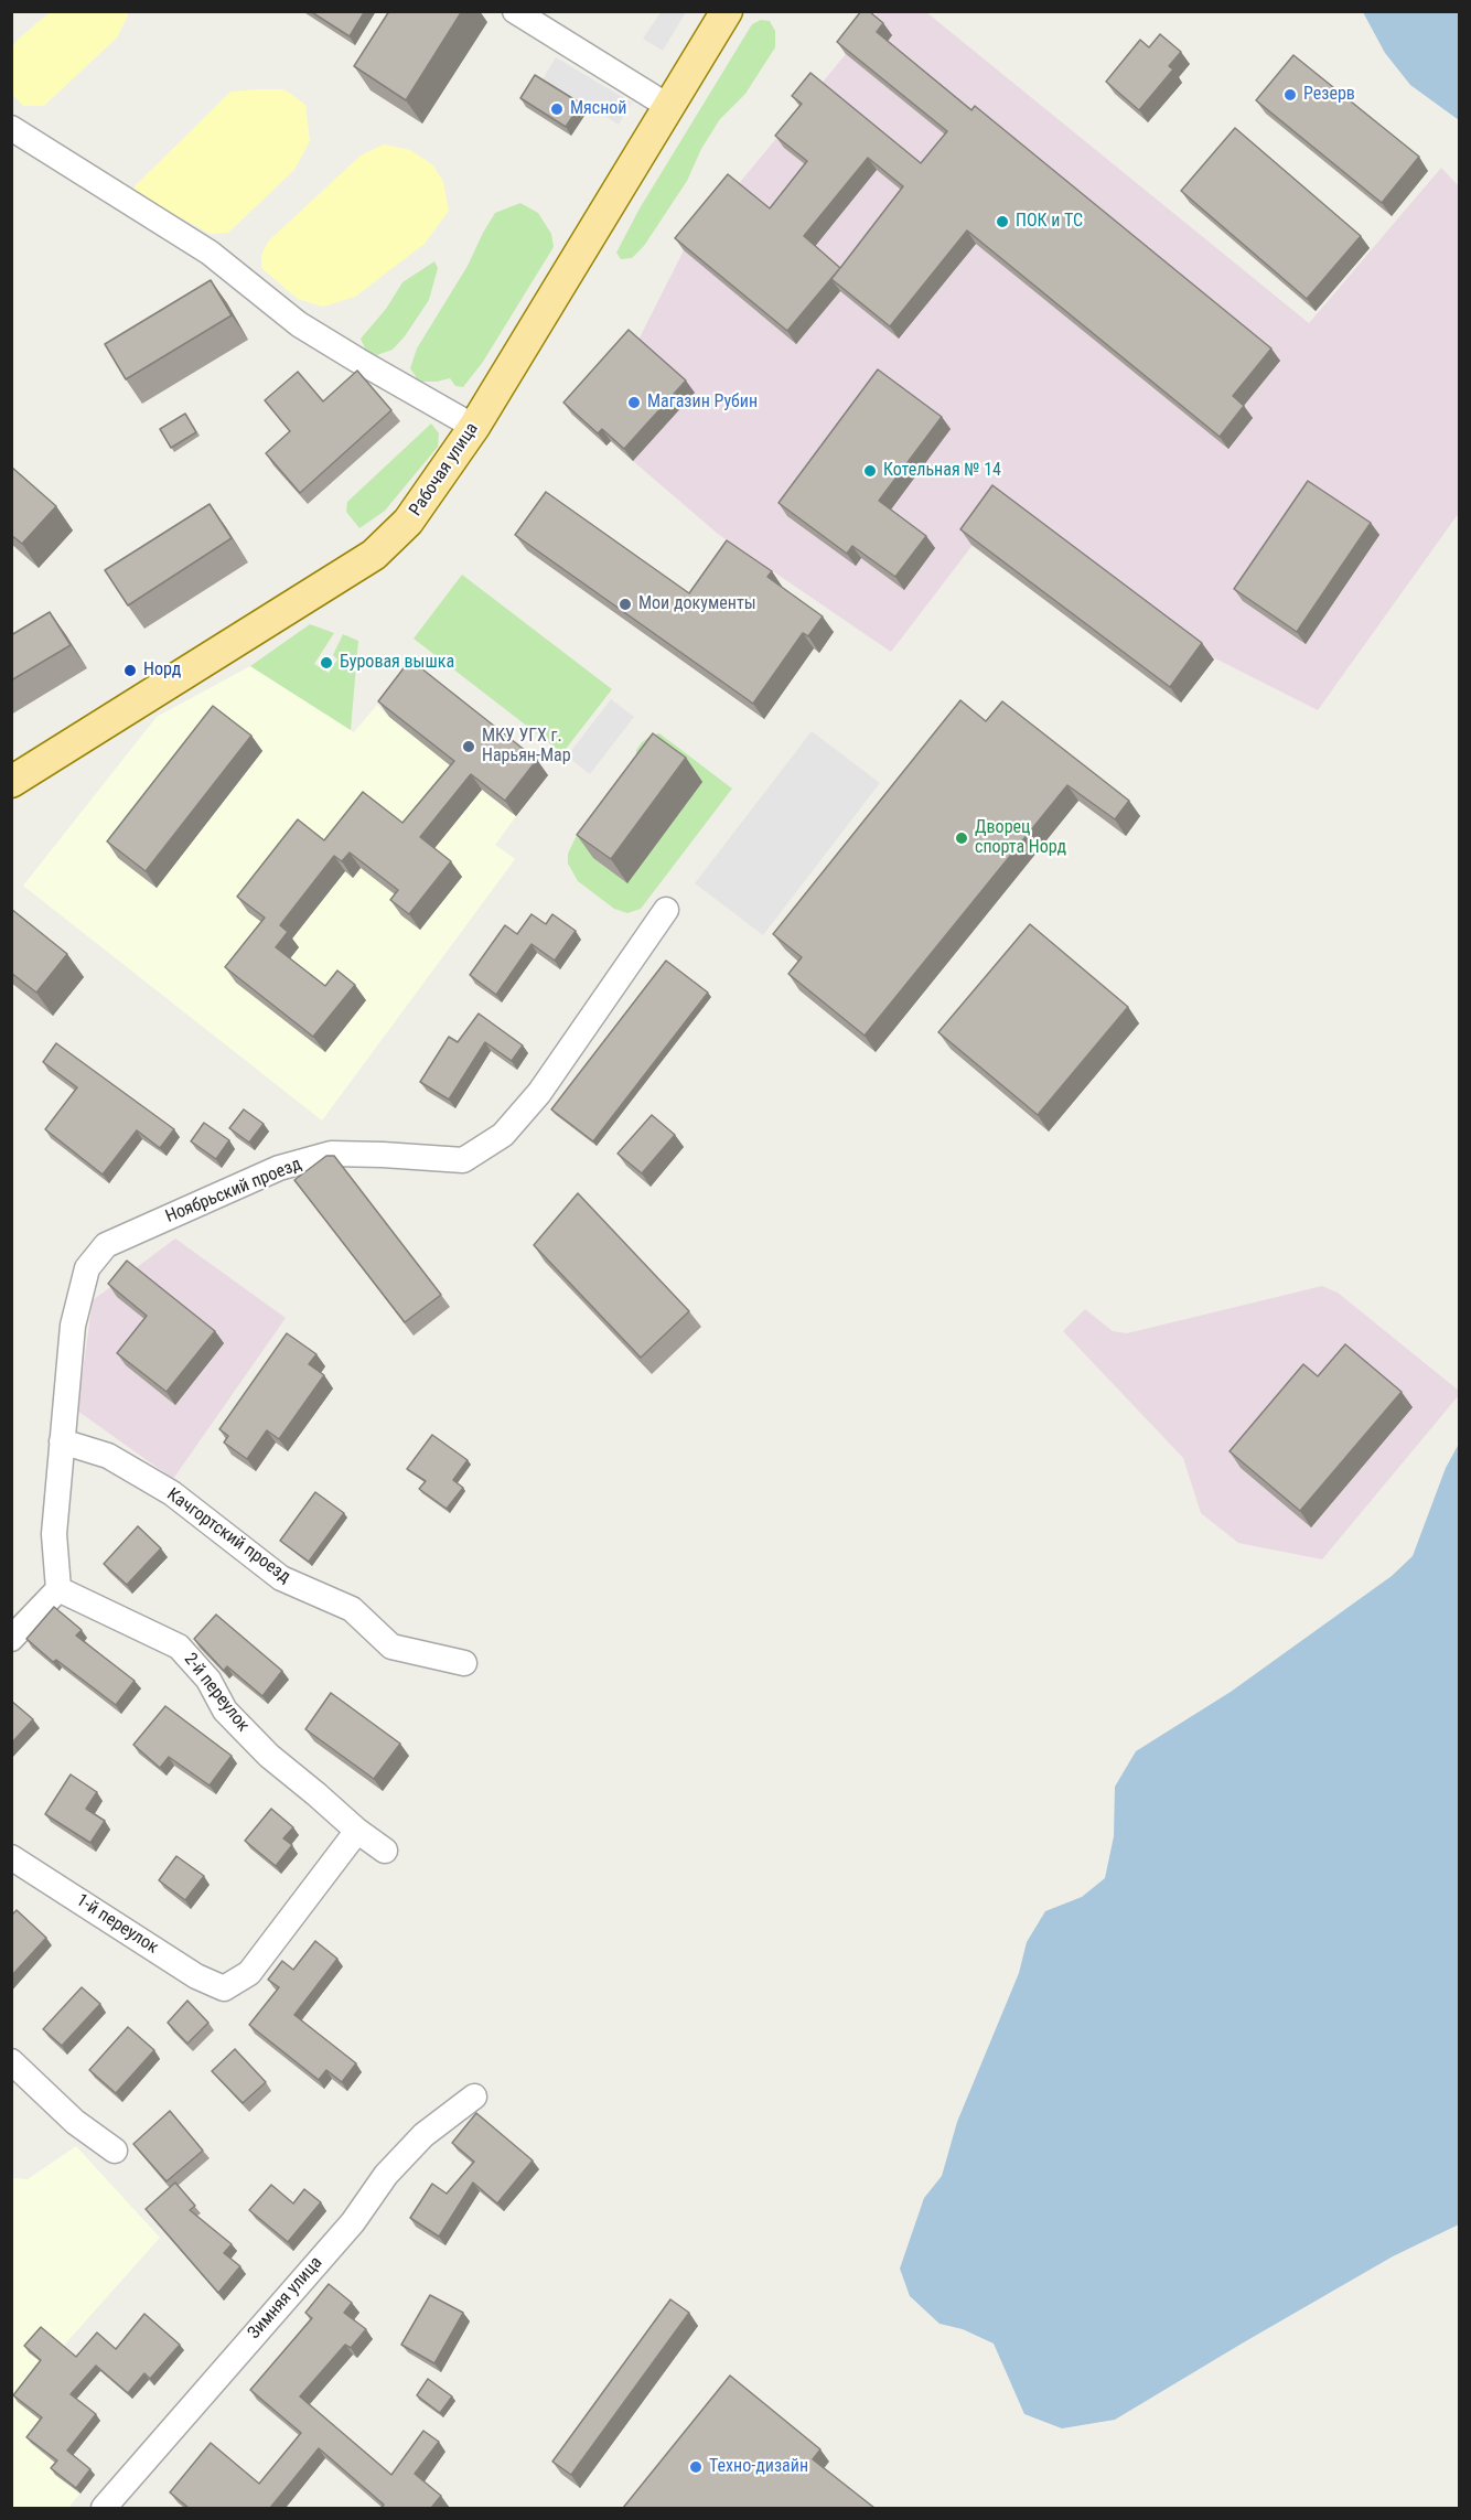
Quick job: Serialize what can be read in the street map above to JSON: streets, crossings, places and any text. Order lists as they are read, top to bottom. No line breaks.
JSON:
{"streets":{"main road":["Рабочая улица"],"street":["Ноябрьский проезд","Качгортский проезд","2-й переулок","1-й переулок","Зимняя улица"]},"crossings":[["Ноябрьский проезд","Качгортский проезд"],["Ноябрьский проезд","2-й переулок"],["2-й переулок","1-й переулок"]],"places":["Резерв","Мясной","ПОК и ТС","Магазин Рубин","Котельная № 14","Мои документы","Буровая вышка","Норд","МКУ УГХ г. Нарьян-Мар","Дворец спорта Норд","Техно-дизайн"]}
